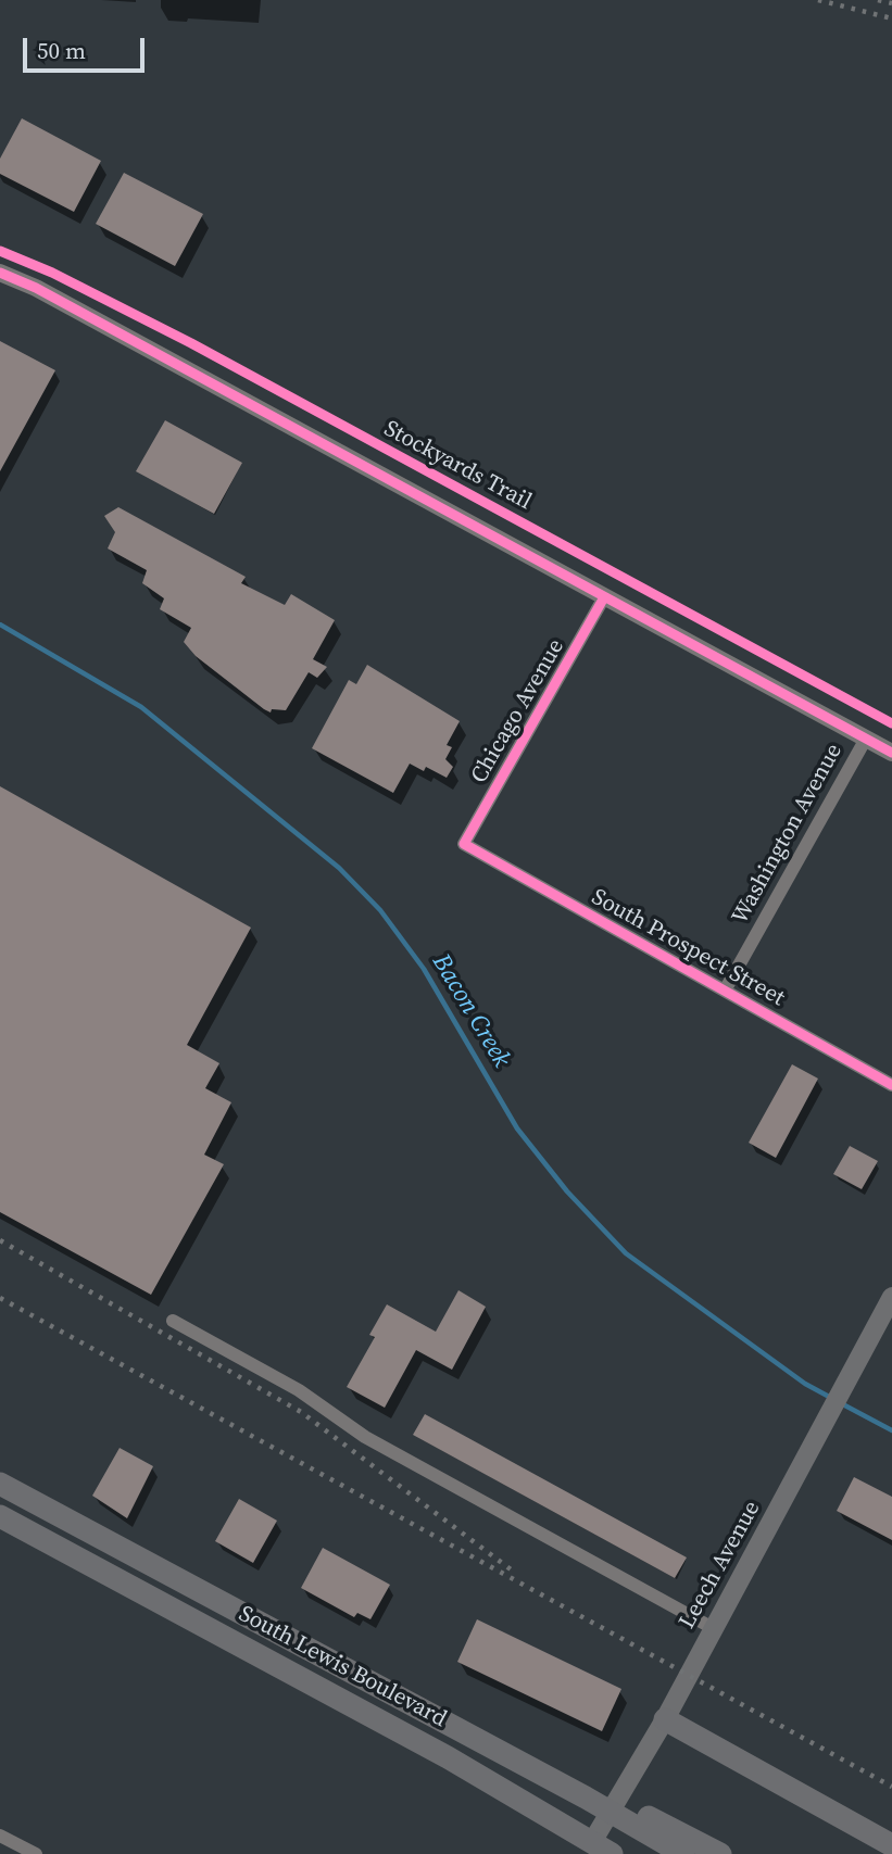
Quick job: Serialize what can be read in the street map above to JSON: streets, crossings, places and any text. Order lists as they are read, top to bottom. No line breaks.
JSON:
{"streets":{"main road":["Leech Avenue","South Lewis Boulevard"],"street":["Chicago Avenue","Washington Avenue","South Prospect Street"],"cycle path":["Stockyards Trail"]},"crossings":[["Chicago Avenue","South Prospect Street"],["Washington Avenue","South Prospect Street"],["Leech Avenue","South Lewis Boulevard"]],"water":["Bacon Creek"],"scale_bar":"50 m"}
